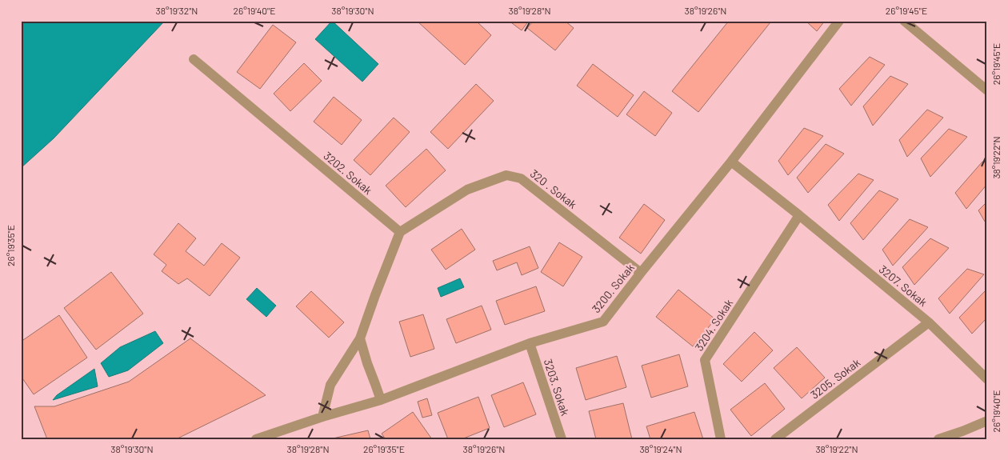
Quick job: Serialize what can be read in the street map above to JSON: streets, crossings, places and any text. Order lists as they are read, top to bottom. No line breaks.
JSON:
{"streets":{"street":["3202. Sokak","320 . Sokak","3207. Sokak","3200. Sokak","3204. Sokak","3205. Sokak","3203. Sokak"]},"crossings":[["3202. Sokak","320 . Sokak"],["320 . Sokak","3200. Sokak"],["3207. Sokak","3200. Sokak"],["3207. Sokak","3204. Sokak"],["3207. Sokak","3205. Sokak"],["3200. Sokak","3203. Sokak"]],"coordinates":["38°19'32\"N","26°19'40\"E","38°19'30\"N","38°19'28\"N","38°19'26\"N","26°19'45\"E","38°19'22\"N","26°19'35\"E","38°19'24\"N"]}
